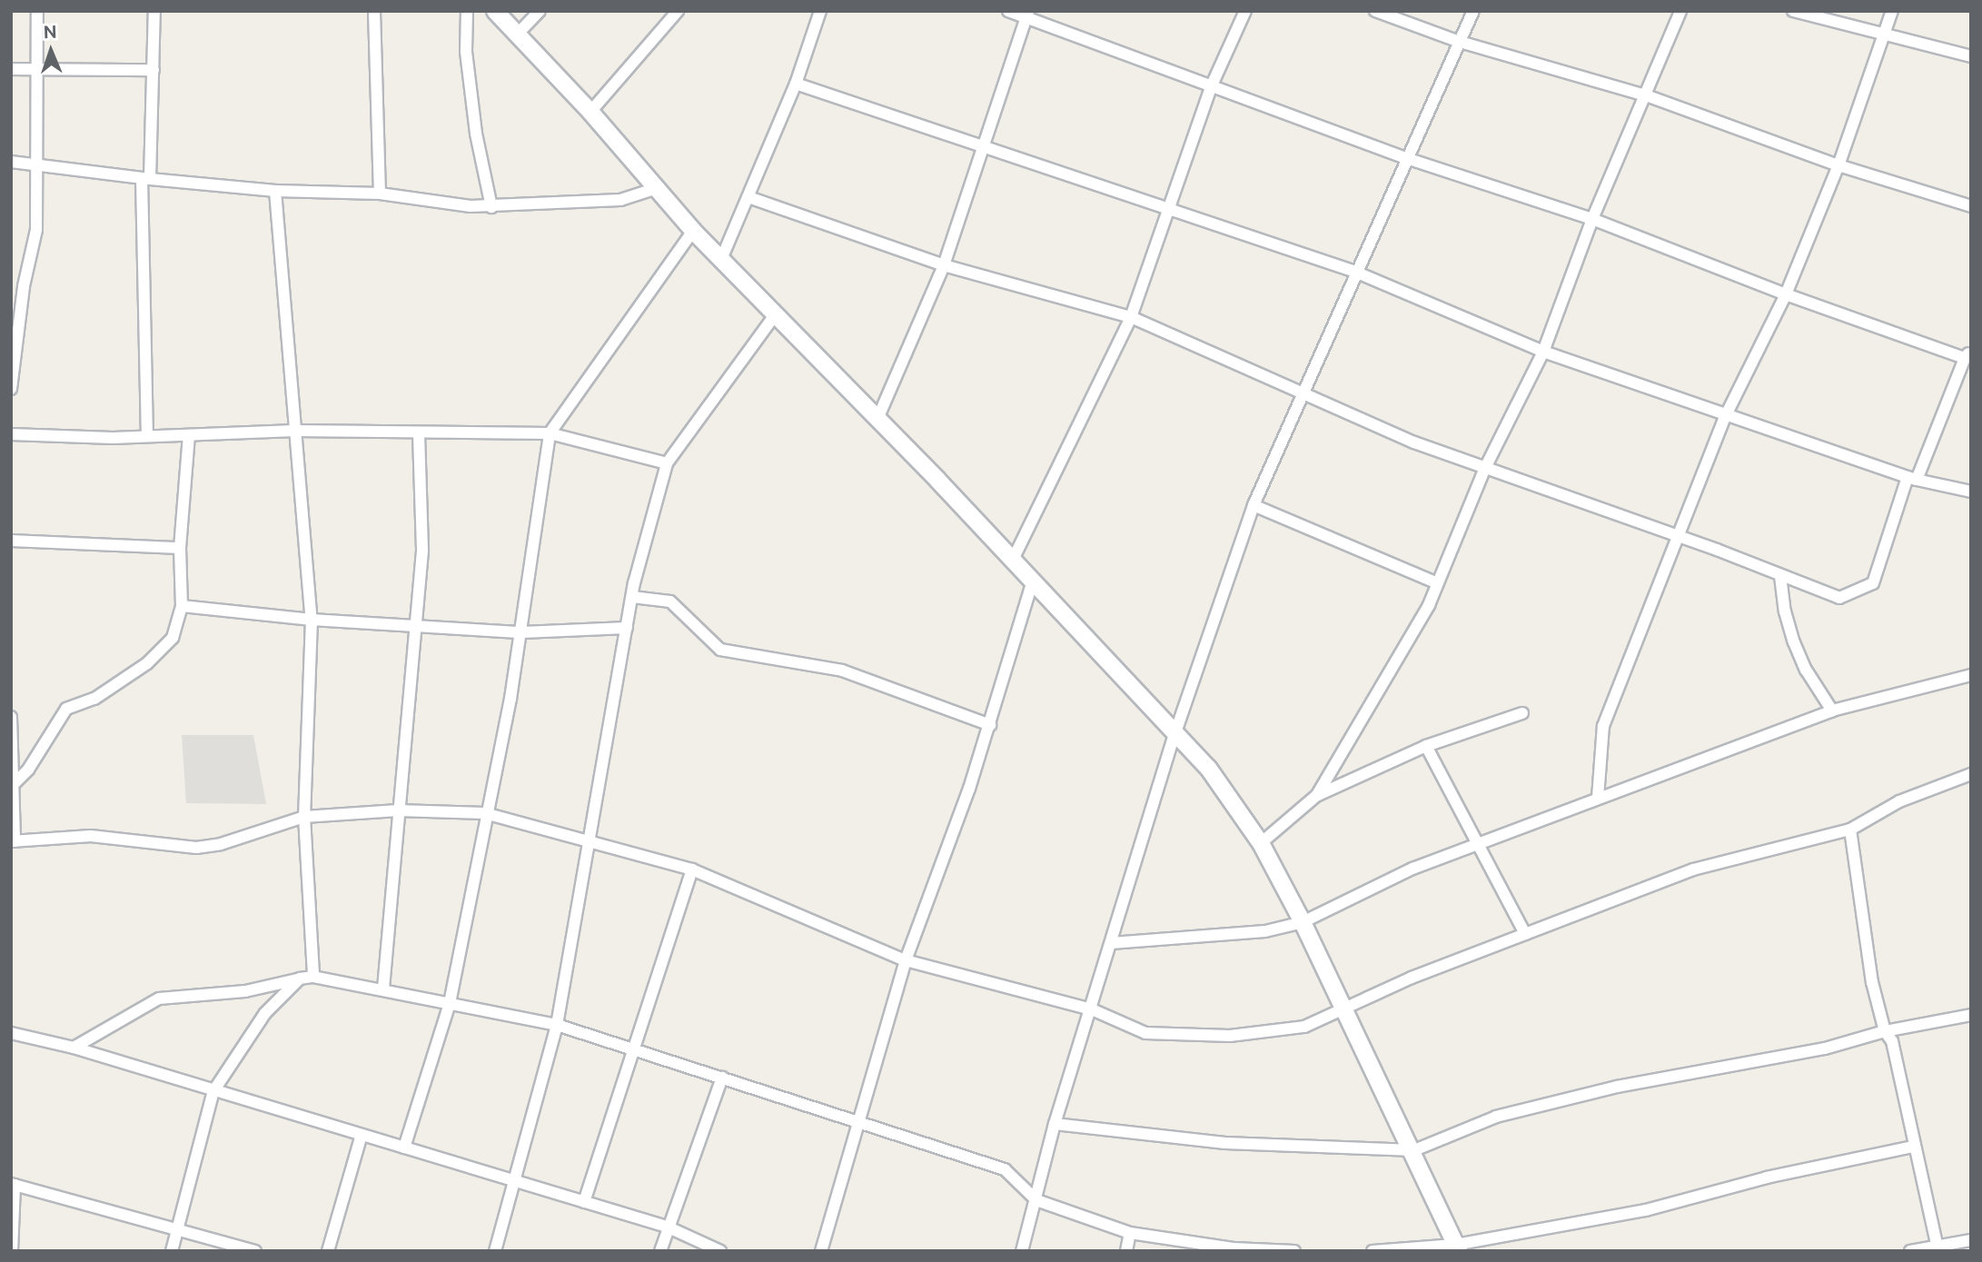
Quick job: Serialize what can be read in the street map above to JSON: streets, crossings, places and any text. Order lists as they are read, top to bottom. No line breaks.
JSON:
{"north":"top"}
